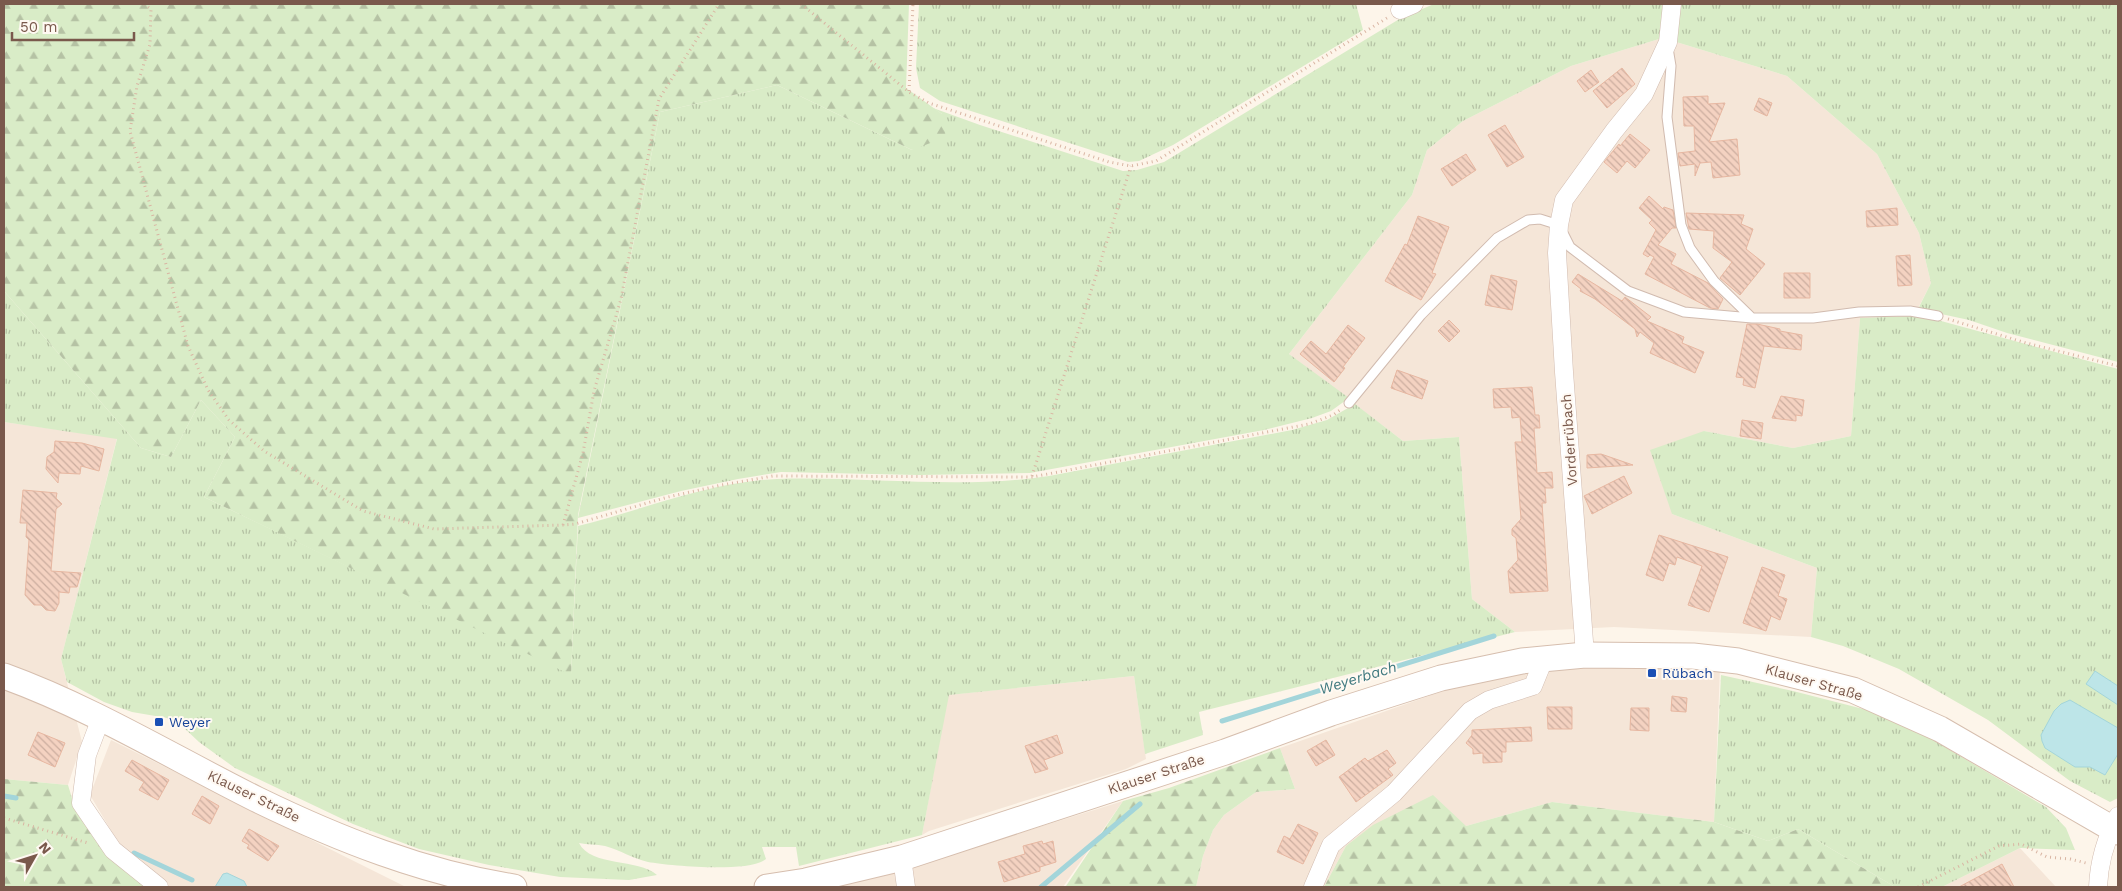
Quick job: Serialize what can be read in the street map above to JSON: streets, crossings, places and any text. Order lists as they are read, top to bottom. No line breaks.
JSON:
{"streets":{"main road":["Klauser Straße"],"street":["Vorderrübach"]},"crossings":[["Vorderrübach","Klauser Straße"]],"water":["Weyerbach"],"places":{"transit":["Rübach","Weyer"]},"scale_bar":"50 m","north":"top right"}
